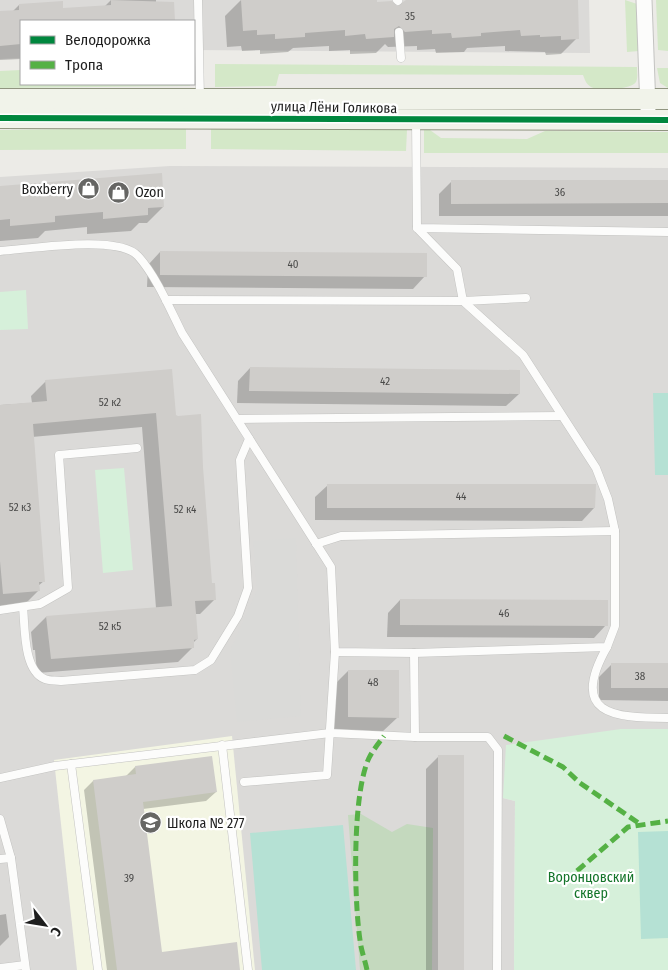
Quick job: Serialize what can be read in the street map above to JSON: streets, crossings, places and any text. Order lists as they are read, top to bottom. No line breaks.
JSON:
{"streets":{"street":["улица Лёни Голикова"]},"parks":["Воронцовский сквер"],"places":{"shop":["Boxberry","Ozon"],"school or university":["Школа № 277"]},"house_numbers":["35","36","40","42","52 к2","44","52 к3","52 к4","46","52 к5","38","48","39"],"legend":["Велодорожка","Тропа"],"north":"bottom right"}
